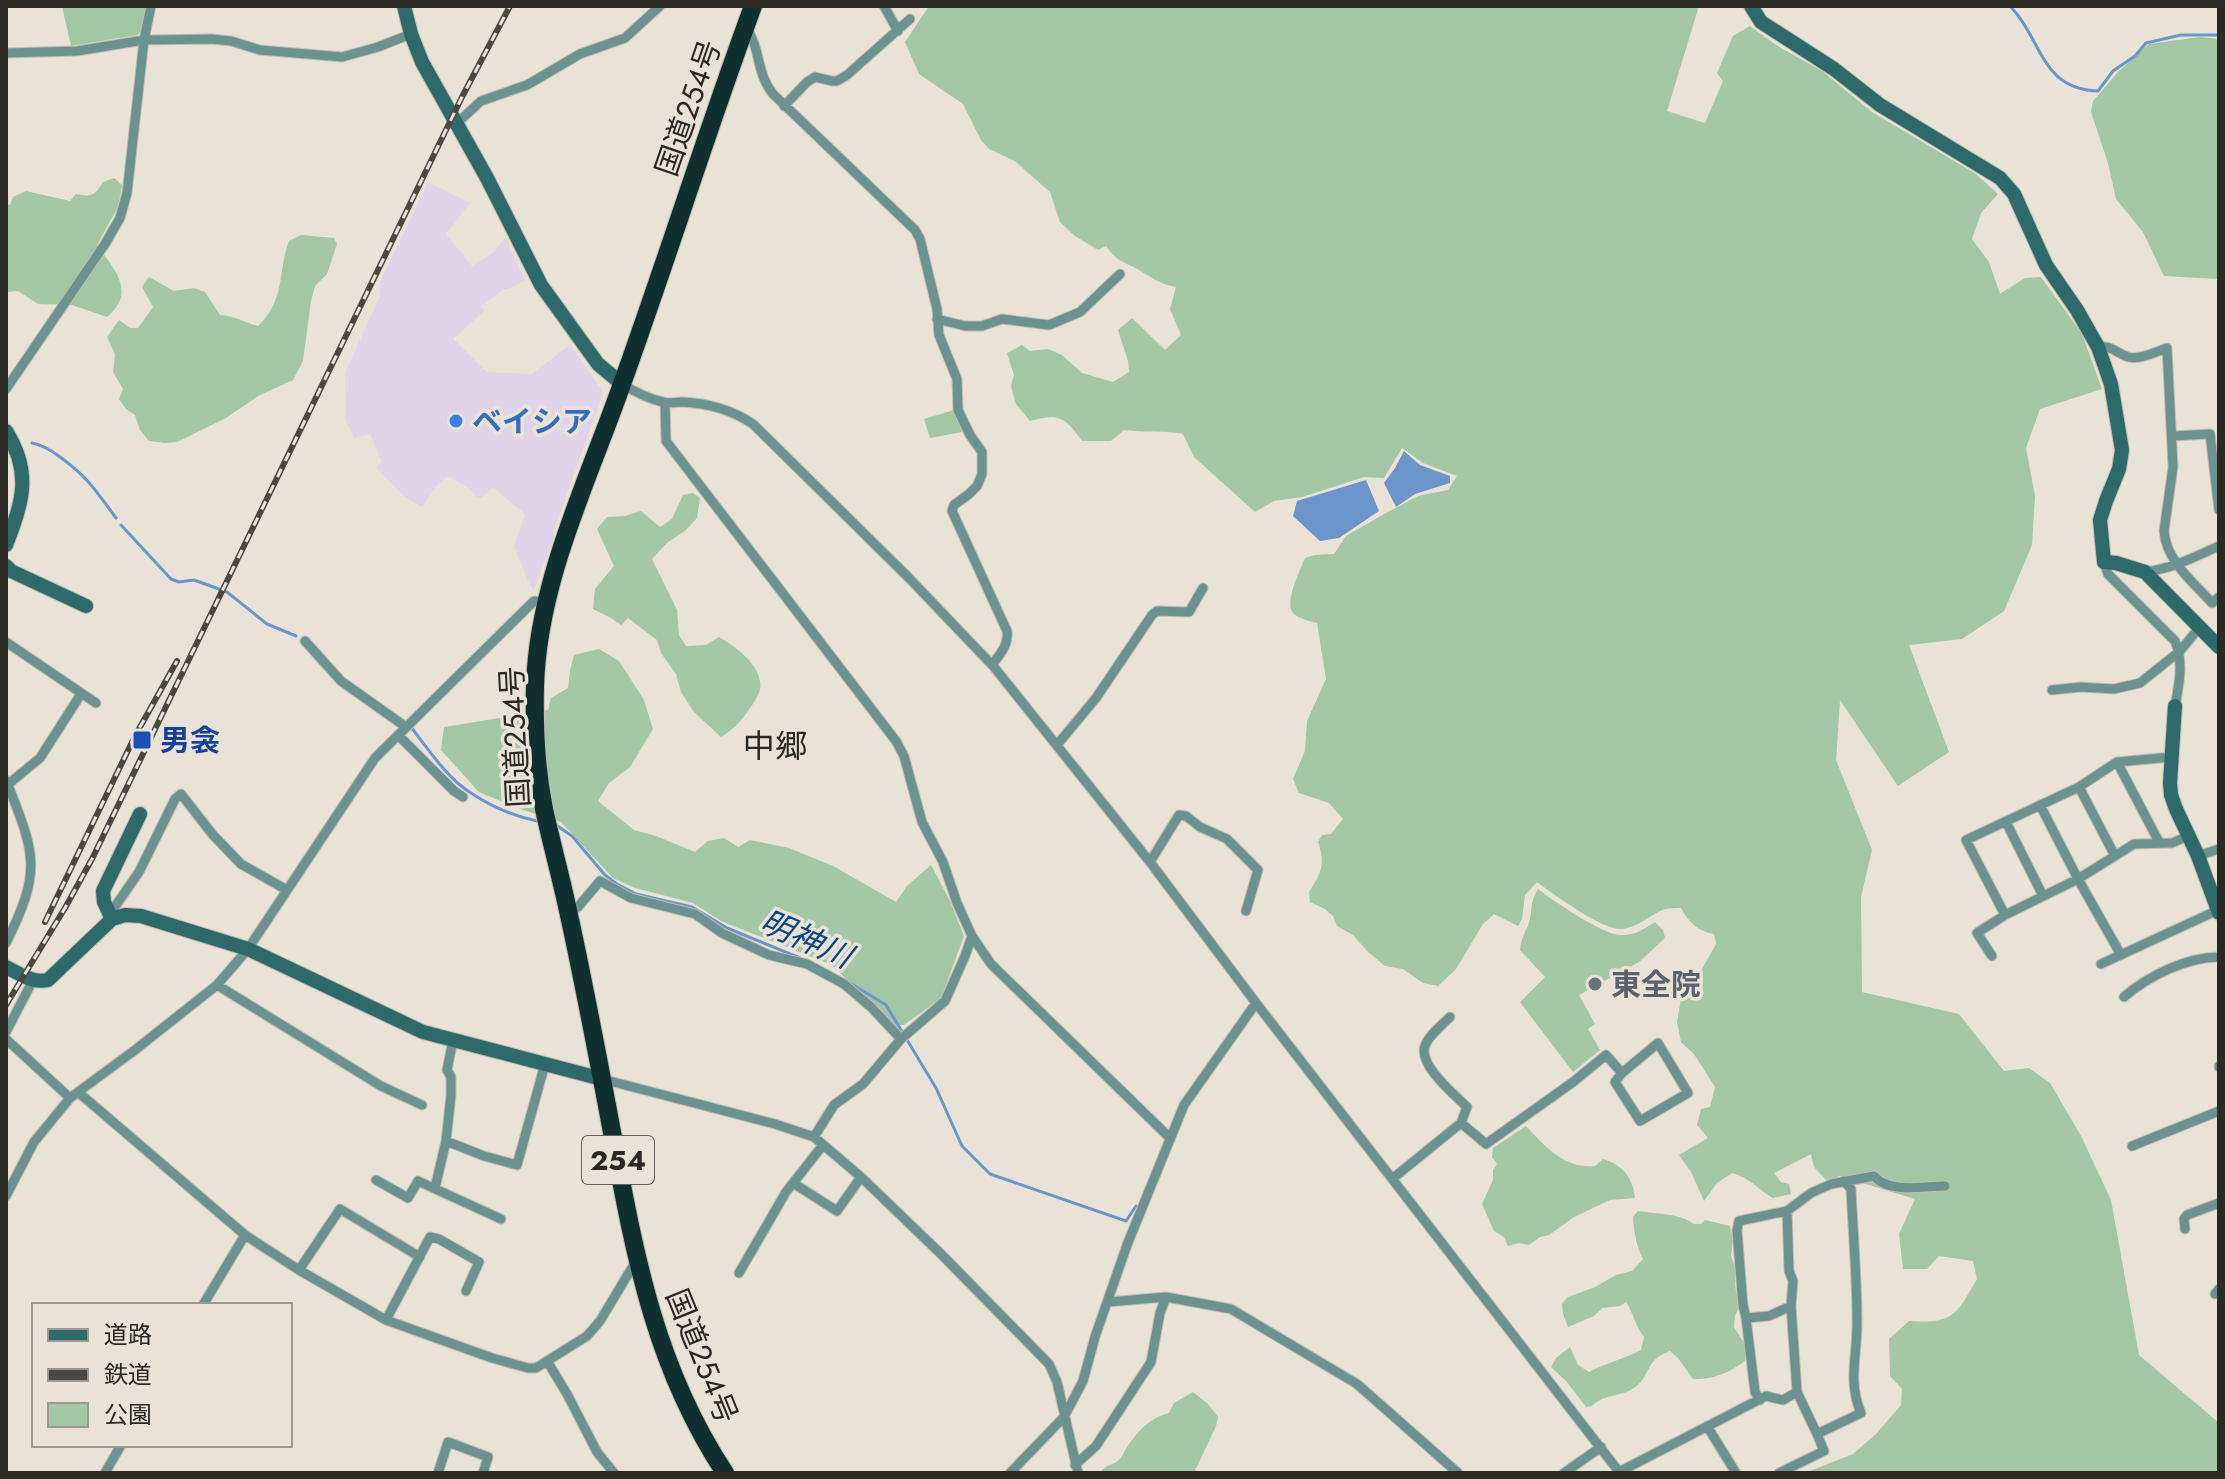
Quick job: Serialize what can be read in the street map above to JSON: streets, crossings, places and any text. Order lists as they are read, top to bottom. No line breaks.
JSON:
{"streets":{"highway":["国道254号","254"]},"districts":["中郷"],"water":["明神川"],"places":{"other":["ベイシア","東全院"],"transit":["男衾"]},"legend":["道路","鉄道","公園"]}
